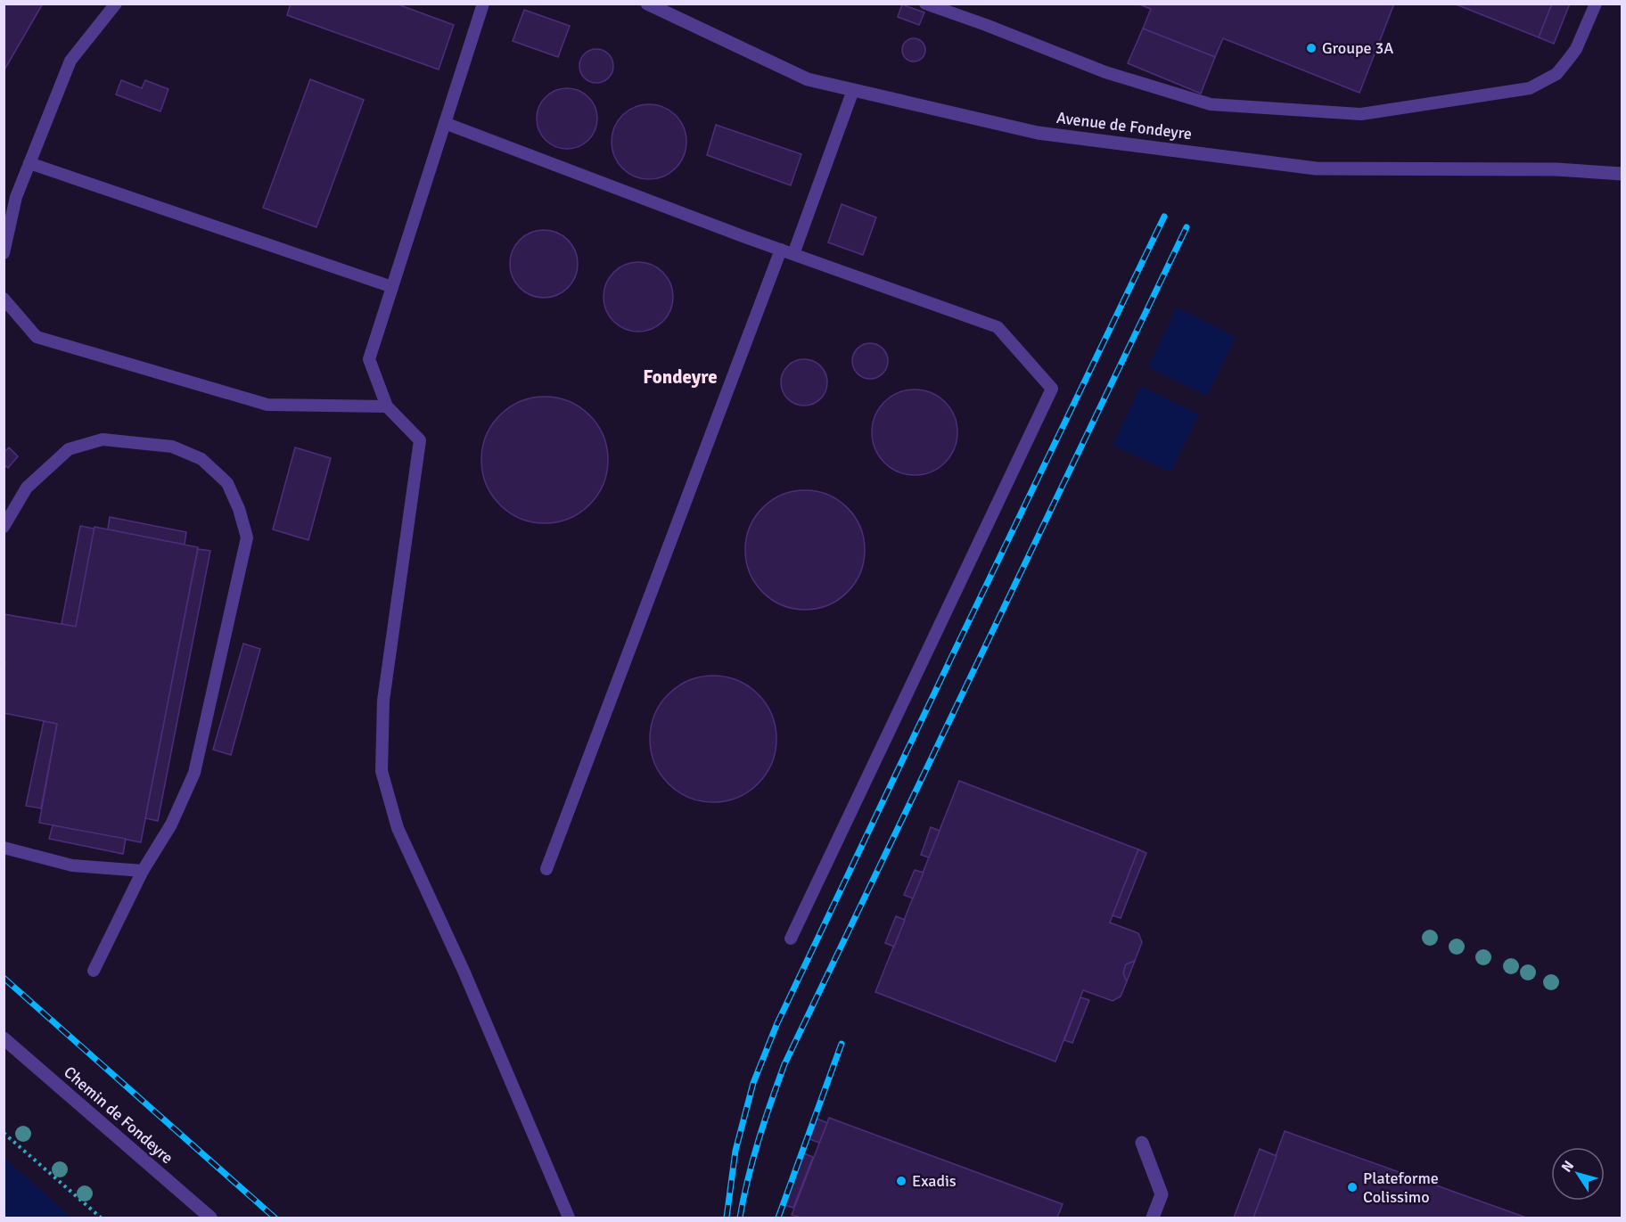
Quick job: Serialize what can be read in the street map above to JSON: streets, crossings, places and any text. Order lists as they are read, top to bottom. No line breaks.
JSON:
{"streets":{"street":["Avenue de Fondeyre","Chemin de Fondeyre"]},"districts":["Fondeyre"],"places":["Groupe 3A","Exadis","Plateforme Colissimo"],"north":"top left"}
